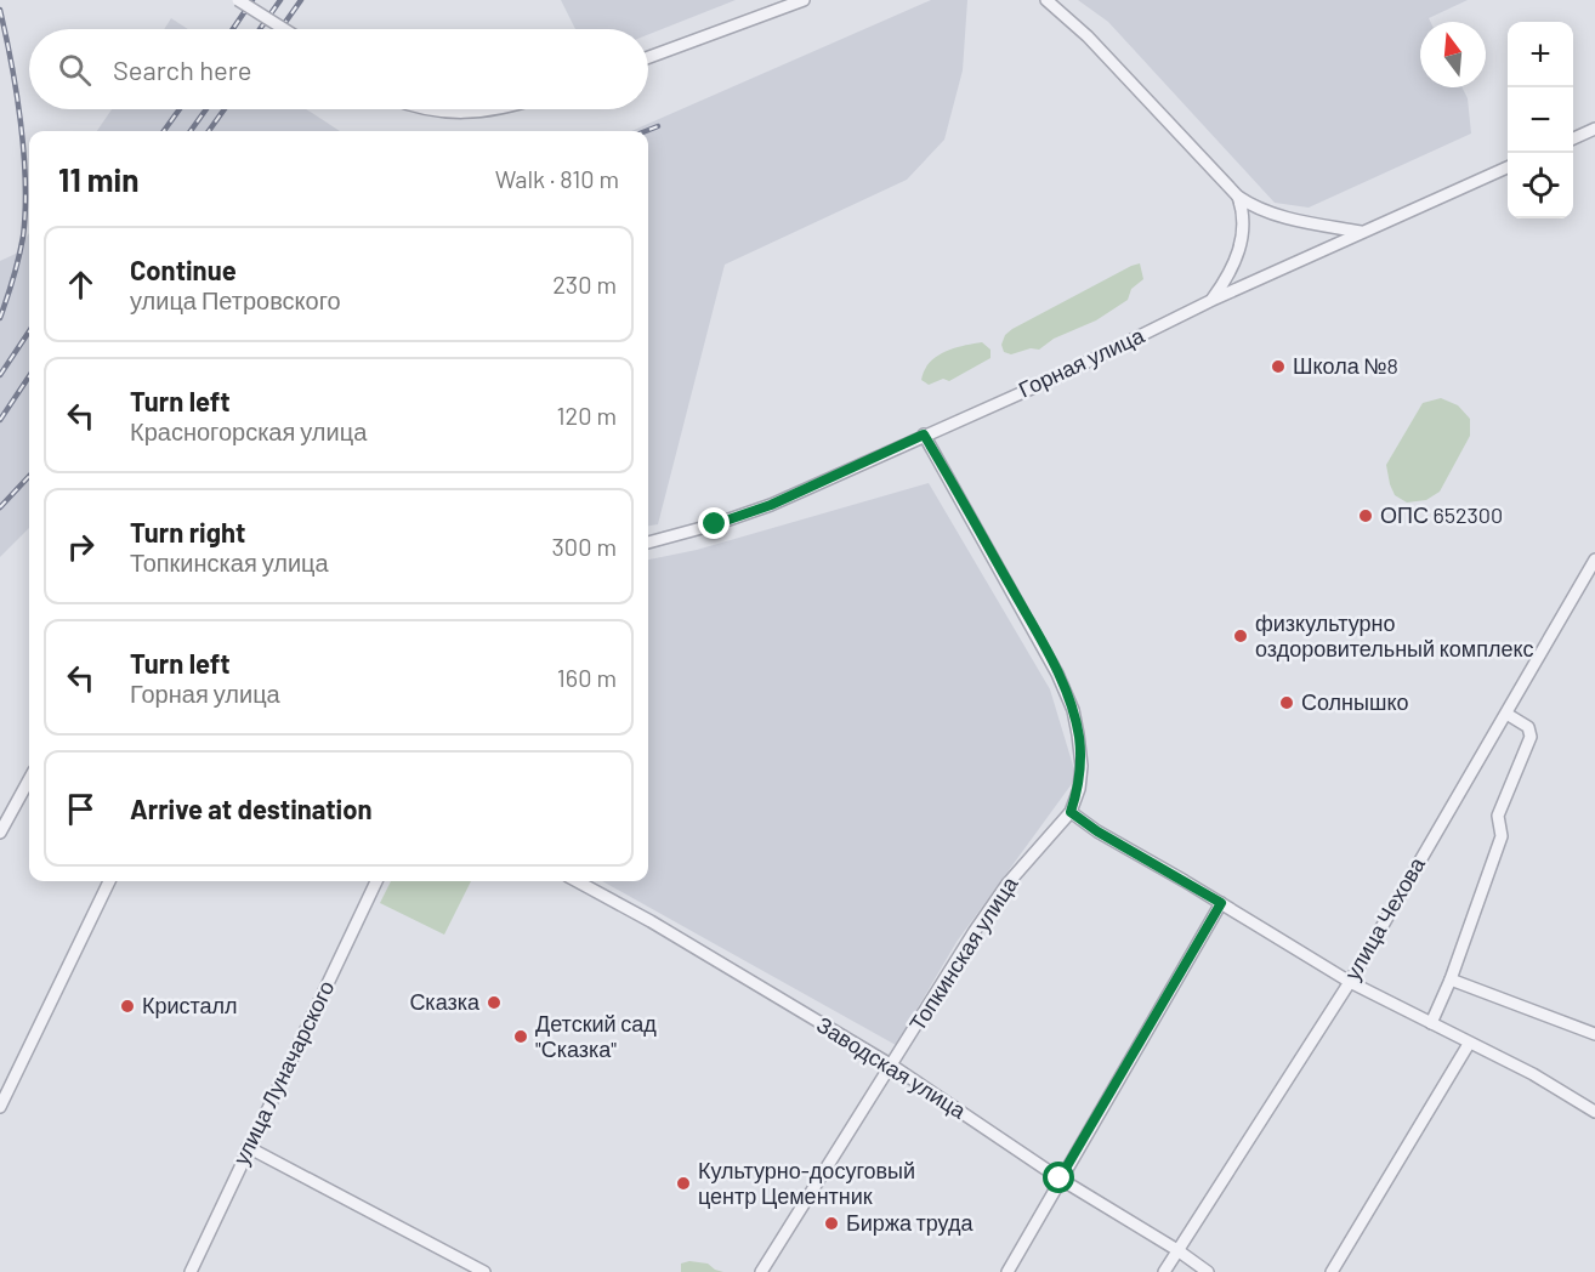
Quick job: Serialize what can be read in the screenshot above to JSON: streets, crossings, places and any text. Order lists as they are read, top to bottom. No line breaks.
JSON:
{"streets":{"street":["Горная улица","улица Чехова","Топкинская улица","Заводская улица","улица Луначарского"]},"crossings":[["Горная улица","Топкинская улица"],["улица Чехова","Заводская улица"],["Топкинская улица","Заводская улица"]],"places":["Школа №8","ОПС 652300","физкультурно оздоровительный комплекс","Солнышко","Сказка","Кристалл","Детский сад \"Сказка\"","Культурно-досуговый центр Цементник","Биржа труда"],"north":"top","page":{"map_buttons":["+","−"],"search":"Search here","heading":["11 min","Walk · 810 m"],"list":[["Continue","улица Петровского","230 m"],["Turn left","Красногорская улица","120 m"],["Turn right","Топкинская улица","300 m"],["Turn left","Горная улица","160 m"],"Arrive at destination"]}}
